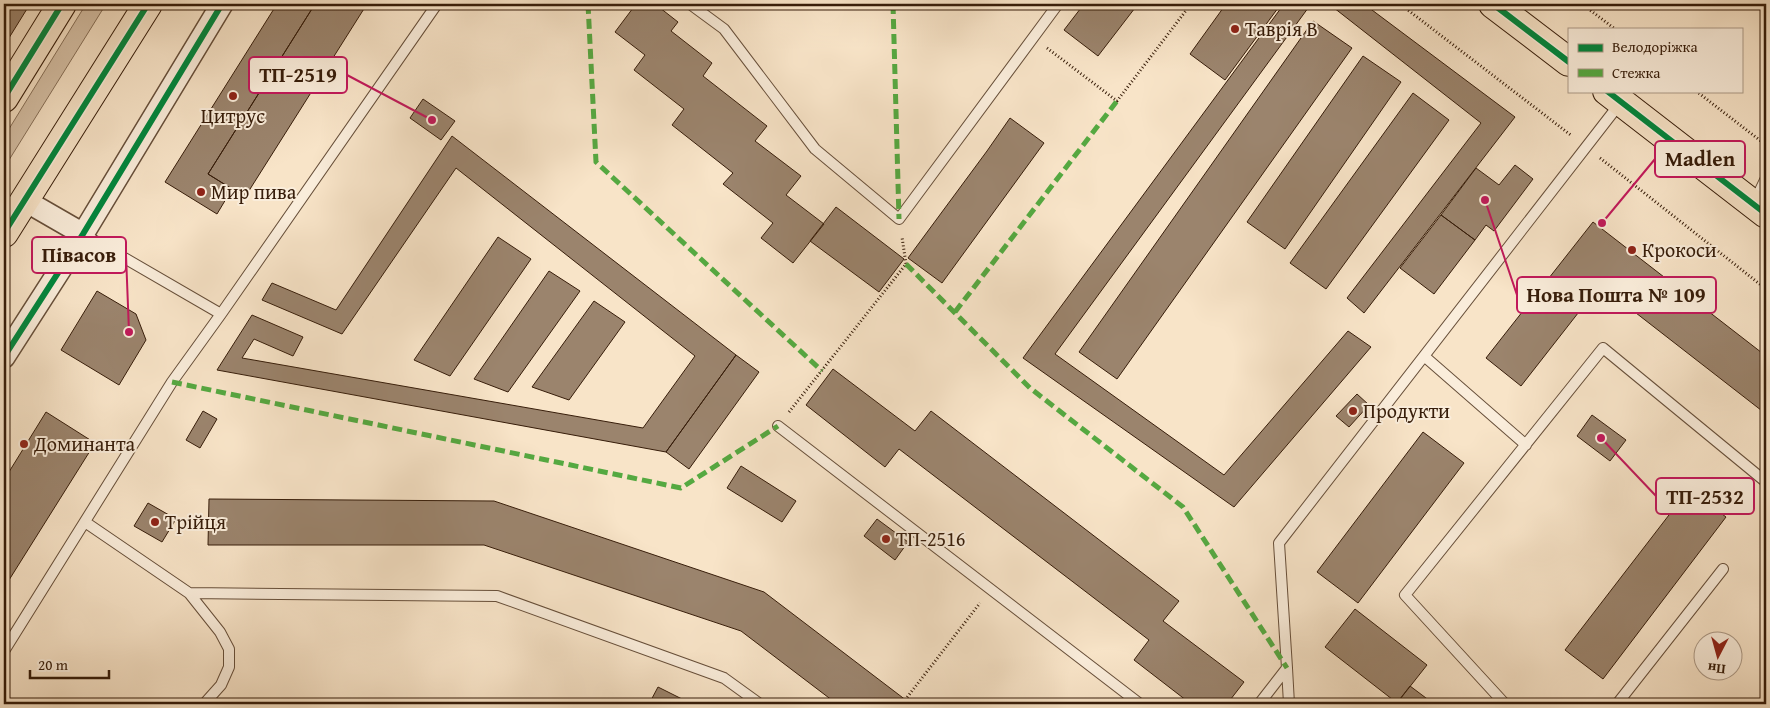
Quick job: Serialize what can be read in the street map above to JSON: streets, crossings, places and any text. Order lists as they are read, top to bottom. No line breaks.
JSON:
{"places":["Таврія В","Цитрус","ТП-2519","Мир пива","Нова Пошта № 109","Madlen","Крокоси","Півасов","Продукти","ТП-2532","Доминанта","Трійця","ТП-2516"],"legend":["Велодоріжка","Стежка"],"scale_bar":"20 m","north":"bottom"}
